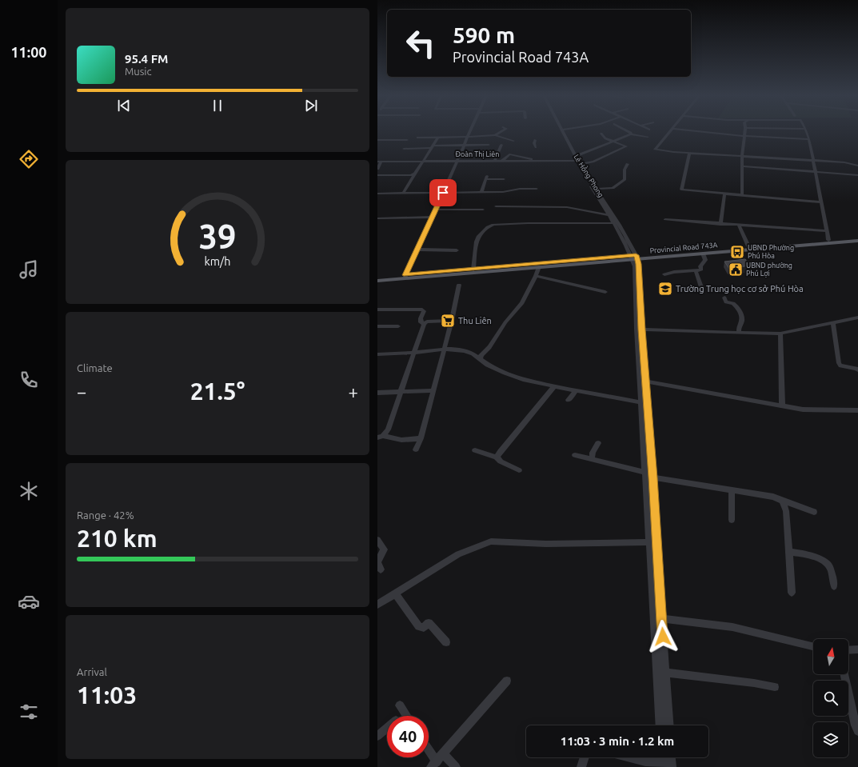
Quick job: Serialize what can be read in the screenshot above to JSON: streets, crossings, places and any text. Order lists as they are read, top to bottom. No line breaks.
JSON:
{"streets":{"main road":["Provincial Road 743A"],"street":["Đoàn Thị Liên","Lê Hồng Phong"]},"crossings":[["Đoàn Thị Liên","Lê Hồng Phong"],["Lê Hồng Phong","Provincial Road 743A"]],"places":{"bus stop":["UBND Phường Phú Hòa"],"public building":["UBND phường Phú Lợi"],"school or university":["Trường Trung học cơ sở Phú Hòa"],"supermarket":["Thu Liên"]},"north":"top","page":{"tabs":"11:00","turn":["590 m","Provincial Road 743A"],"song":["95.4 FM","Music"],"tile":["Climate",["Range · 42%","210 km"],["Arrival","11:03"]],"heat":["−","21.5°","+"],"limit":"40","trip":"11:03 · 3 min · 1.2 km","gauge":["39","km/h"]}}
